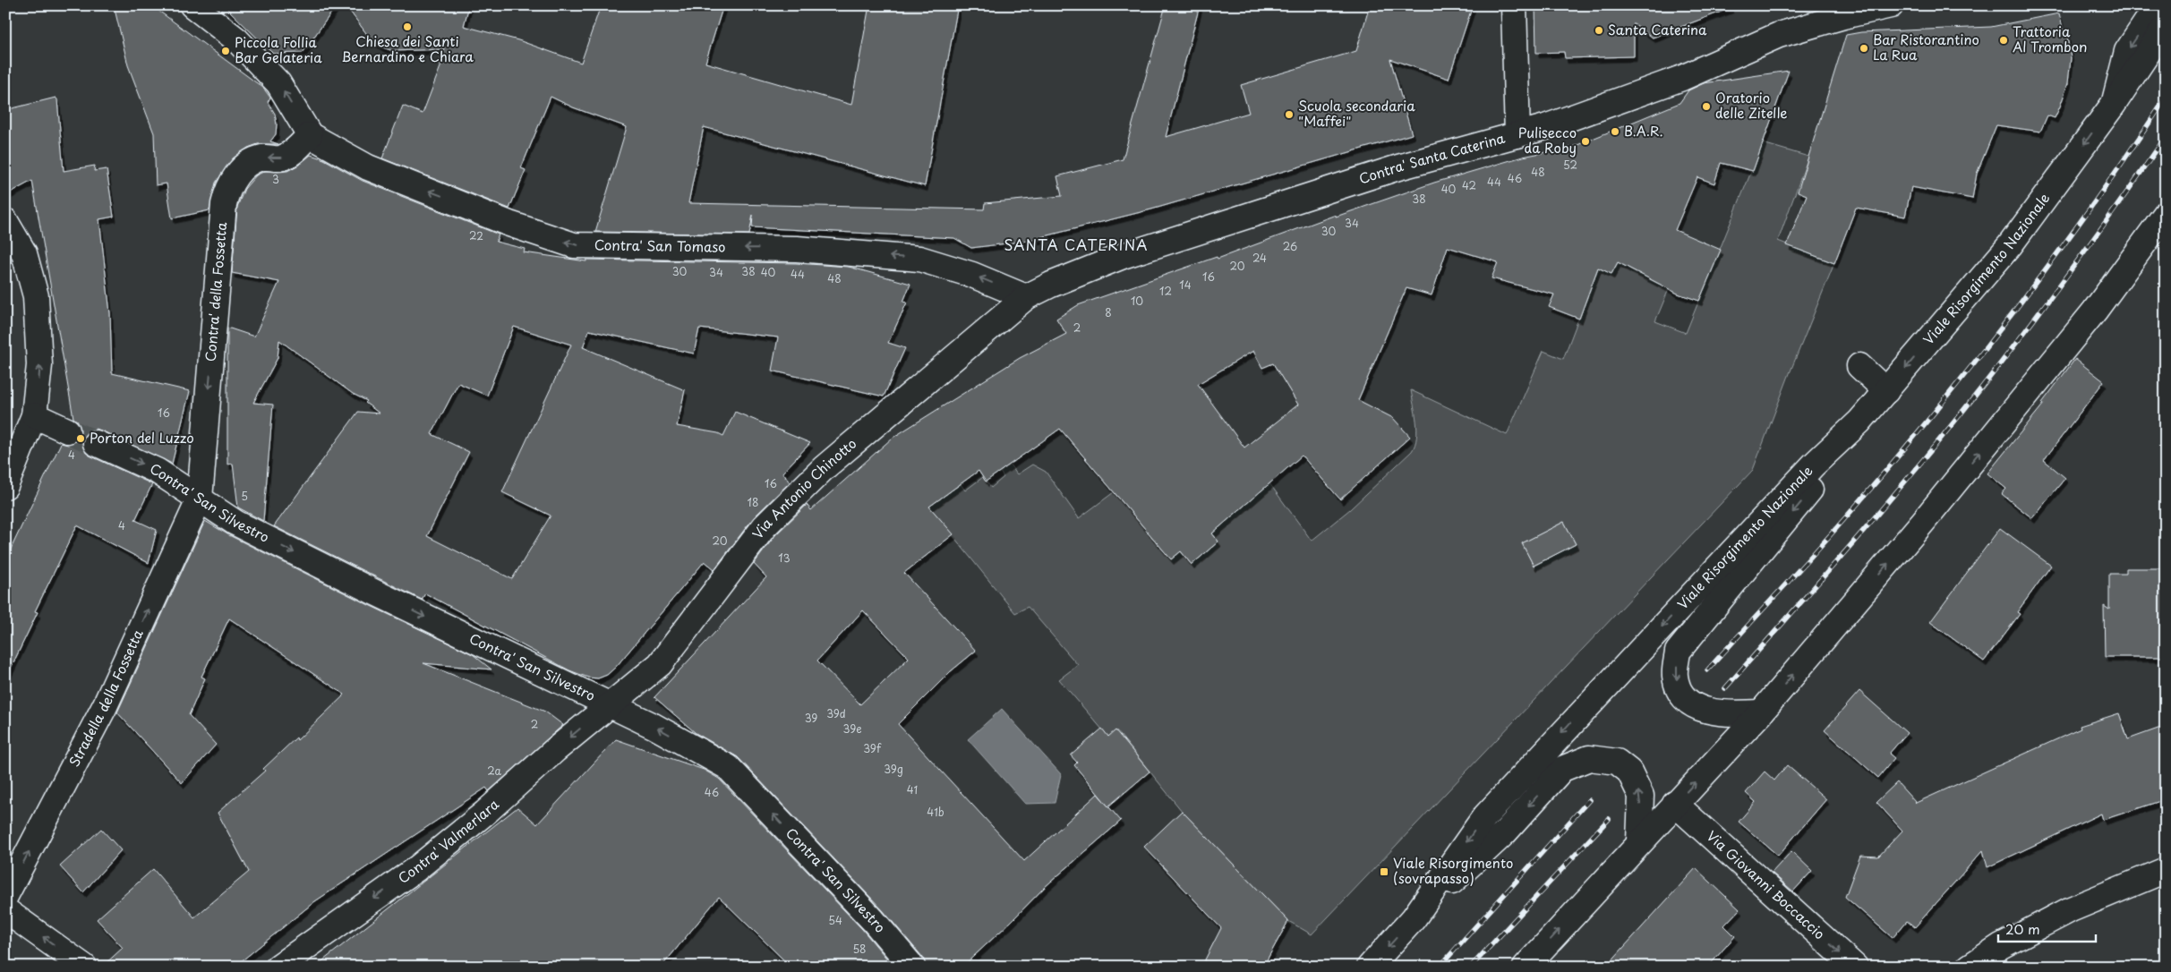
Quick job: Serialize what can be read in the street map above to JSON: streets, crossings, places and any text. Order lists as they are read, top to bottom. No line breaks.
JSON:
{"streets":{"street":["Contra' Santa Caterina","Contra' San Tomaso","Viale Risorgimento Nazionale","Contra' della Fossetta","Via Antonio Chinotto","Contra' San Silvestro","Stradella della Fossetta","Contra' Valmerlara","Via Giovanni Boccaccio"]},"crossings":[["Contra' Santa Caterina","Contra' San Tomaso"],["Contra' Santa Caterina","Via Antonio Chinotto"],["Contra' San Tomaso","Contra' della Fossetta"],["Contra' San Tomaso","Via Antonio Chinotto"],["Contra' della Fossetta","Contra' San Silvestro"],["Contra' della Fossetta","Stradella della Fossetta"],["Via Antonio Chinotto","Contra' San Silvestro"],["Via Antonio Chinotto","Contra' Valmerlara"],["Contra' San Silvestro","Stradella della Fossetta"],["Contra' San Silvestro","Contra' Valmerlara"]],"one_way":["Contra' San Tomaso","Contra' della Fossetta","Stradella della Fossetta","Contra' Valmerlara","Via Giovanni Boccaccio"],"districts":["SANTA CATERINA"],"places":{"other":["Chiesa dei Santi Bernardino e Chiara","Santa Caterina","Trattoria Al Trombon","Bar Ristorantino La Rua","Piccola Follia Bar Gelateria","Oratorio delle Zitelle","Scuola secondaria \"Maffei\"","B.A.R.","Pulisecco da Roby","Porton del Luzzo"],"transit":["Viale Risorgimento (sovrapasso)"]},"house_numbers":["52","48","46","3","44","42","40","38","34","30","22","26","24","20","30","38","34","40","44","16","48","14","12","10","8","2","16","4","16","5","18","4","20","13","39d","39","2","39e","39f","39g","2a","41","46","41b","54","58"],"scale_bar":"20 m"}
